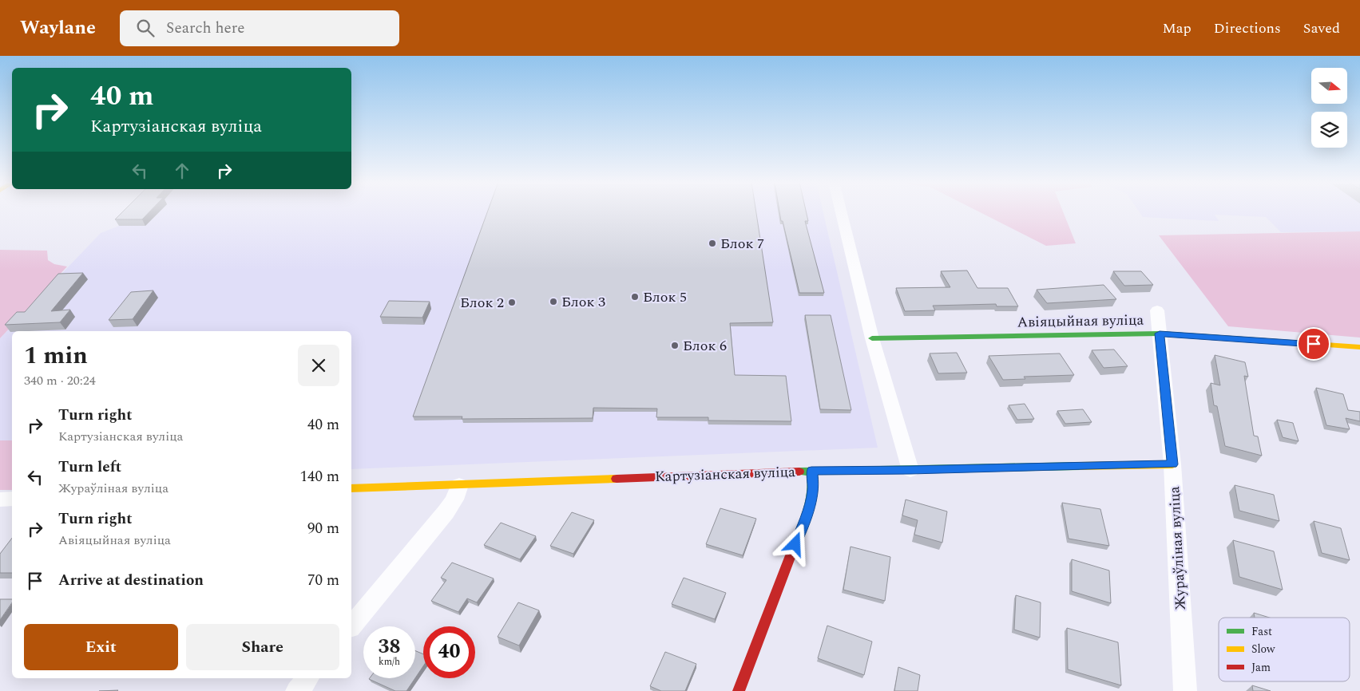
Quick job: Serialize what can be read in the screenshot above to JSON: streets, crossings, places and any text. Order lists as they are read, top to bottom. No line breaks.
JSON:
{"streets":{"street":["Авіяцыйная вуліца","Картузіанская вуліца","Жураўліная вуліца"]},"crossings":[["Авіяцыйная вуліца","Жураўліная вуліца"],["Картузіанская вуліца","Жураўліная вуліца"]],"places":["Блок 7","Блок 5","Блок 3","Блок 2","Блок 6"],"legend":["Fast","Slow","Jam"],"north":"right","page":{"header":"Waylane","search":"Search here","nav":["Map","Directions","Saved"],"turn":["40 m","Картузіанская вуліца"],"heading":["1 min","340 m · 20:24"],"list":[{"name":"Turn right","note":"Картузіанская вуліца","value":"40 m"},{"name":"Turn left","note":"Жураўліная вуліца","value":"140 m"},{"name":"Turn right","note":"Авіяцыйная вуліца","value":"90 m"},{"name":"Arrive at destination","value":"70 m"}],"buttons":["Exit","Share"],"speed":"38 km/h","limit":"40"}}
